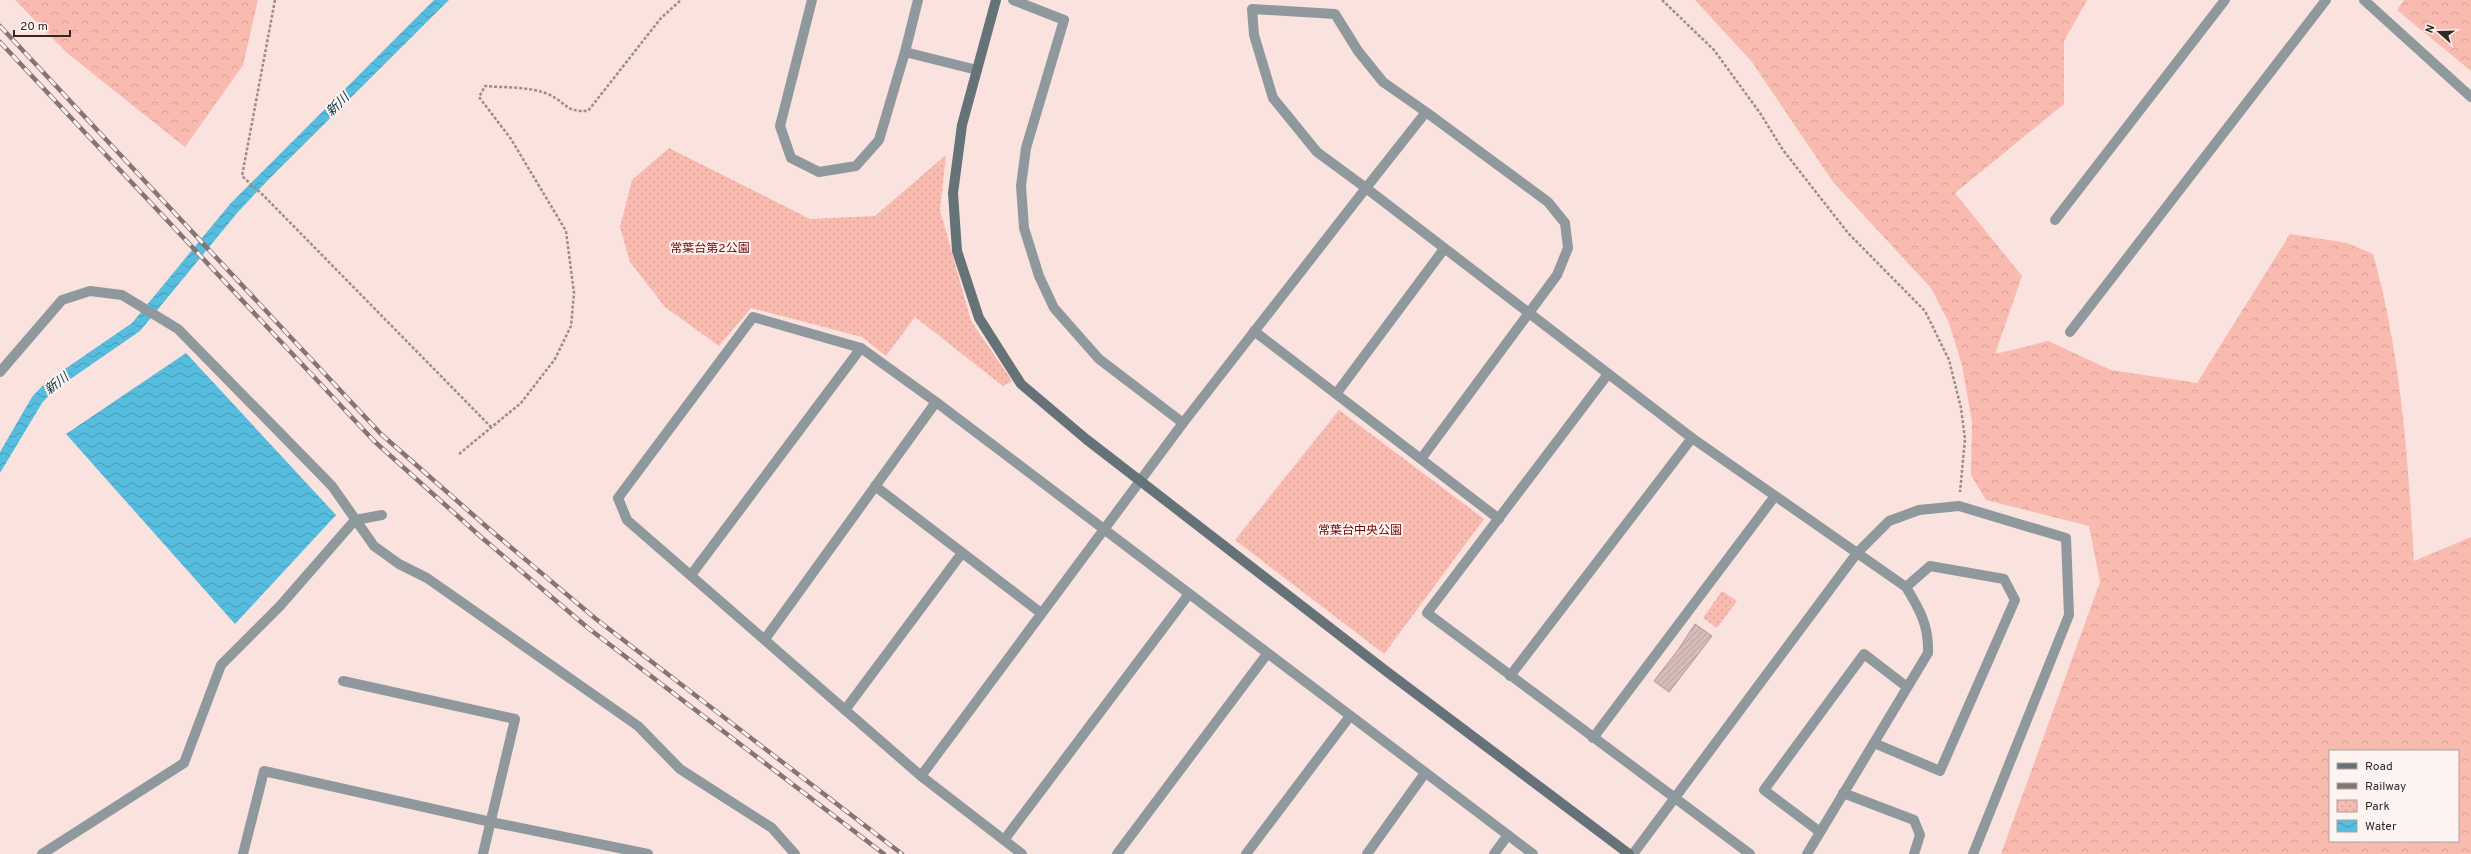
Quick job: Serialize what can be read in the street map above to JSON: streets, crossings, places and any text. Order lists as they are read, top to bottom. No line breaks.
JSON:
{"water":["新川"],"parks":["常葉台第2公園","常葉台中央公園"],"legend":["Road","Railway","Park","Water"],"scale_bar":"20 m","north":"left"}
